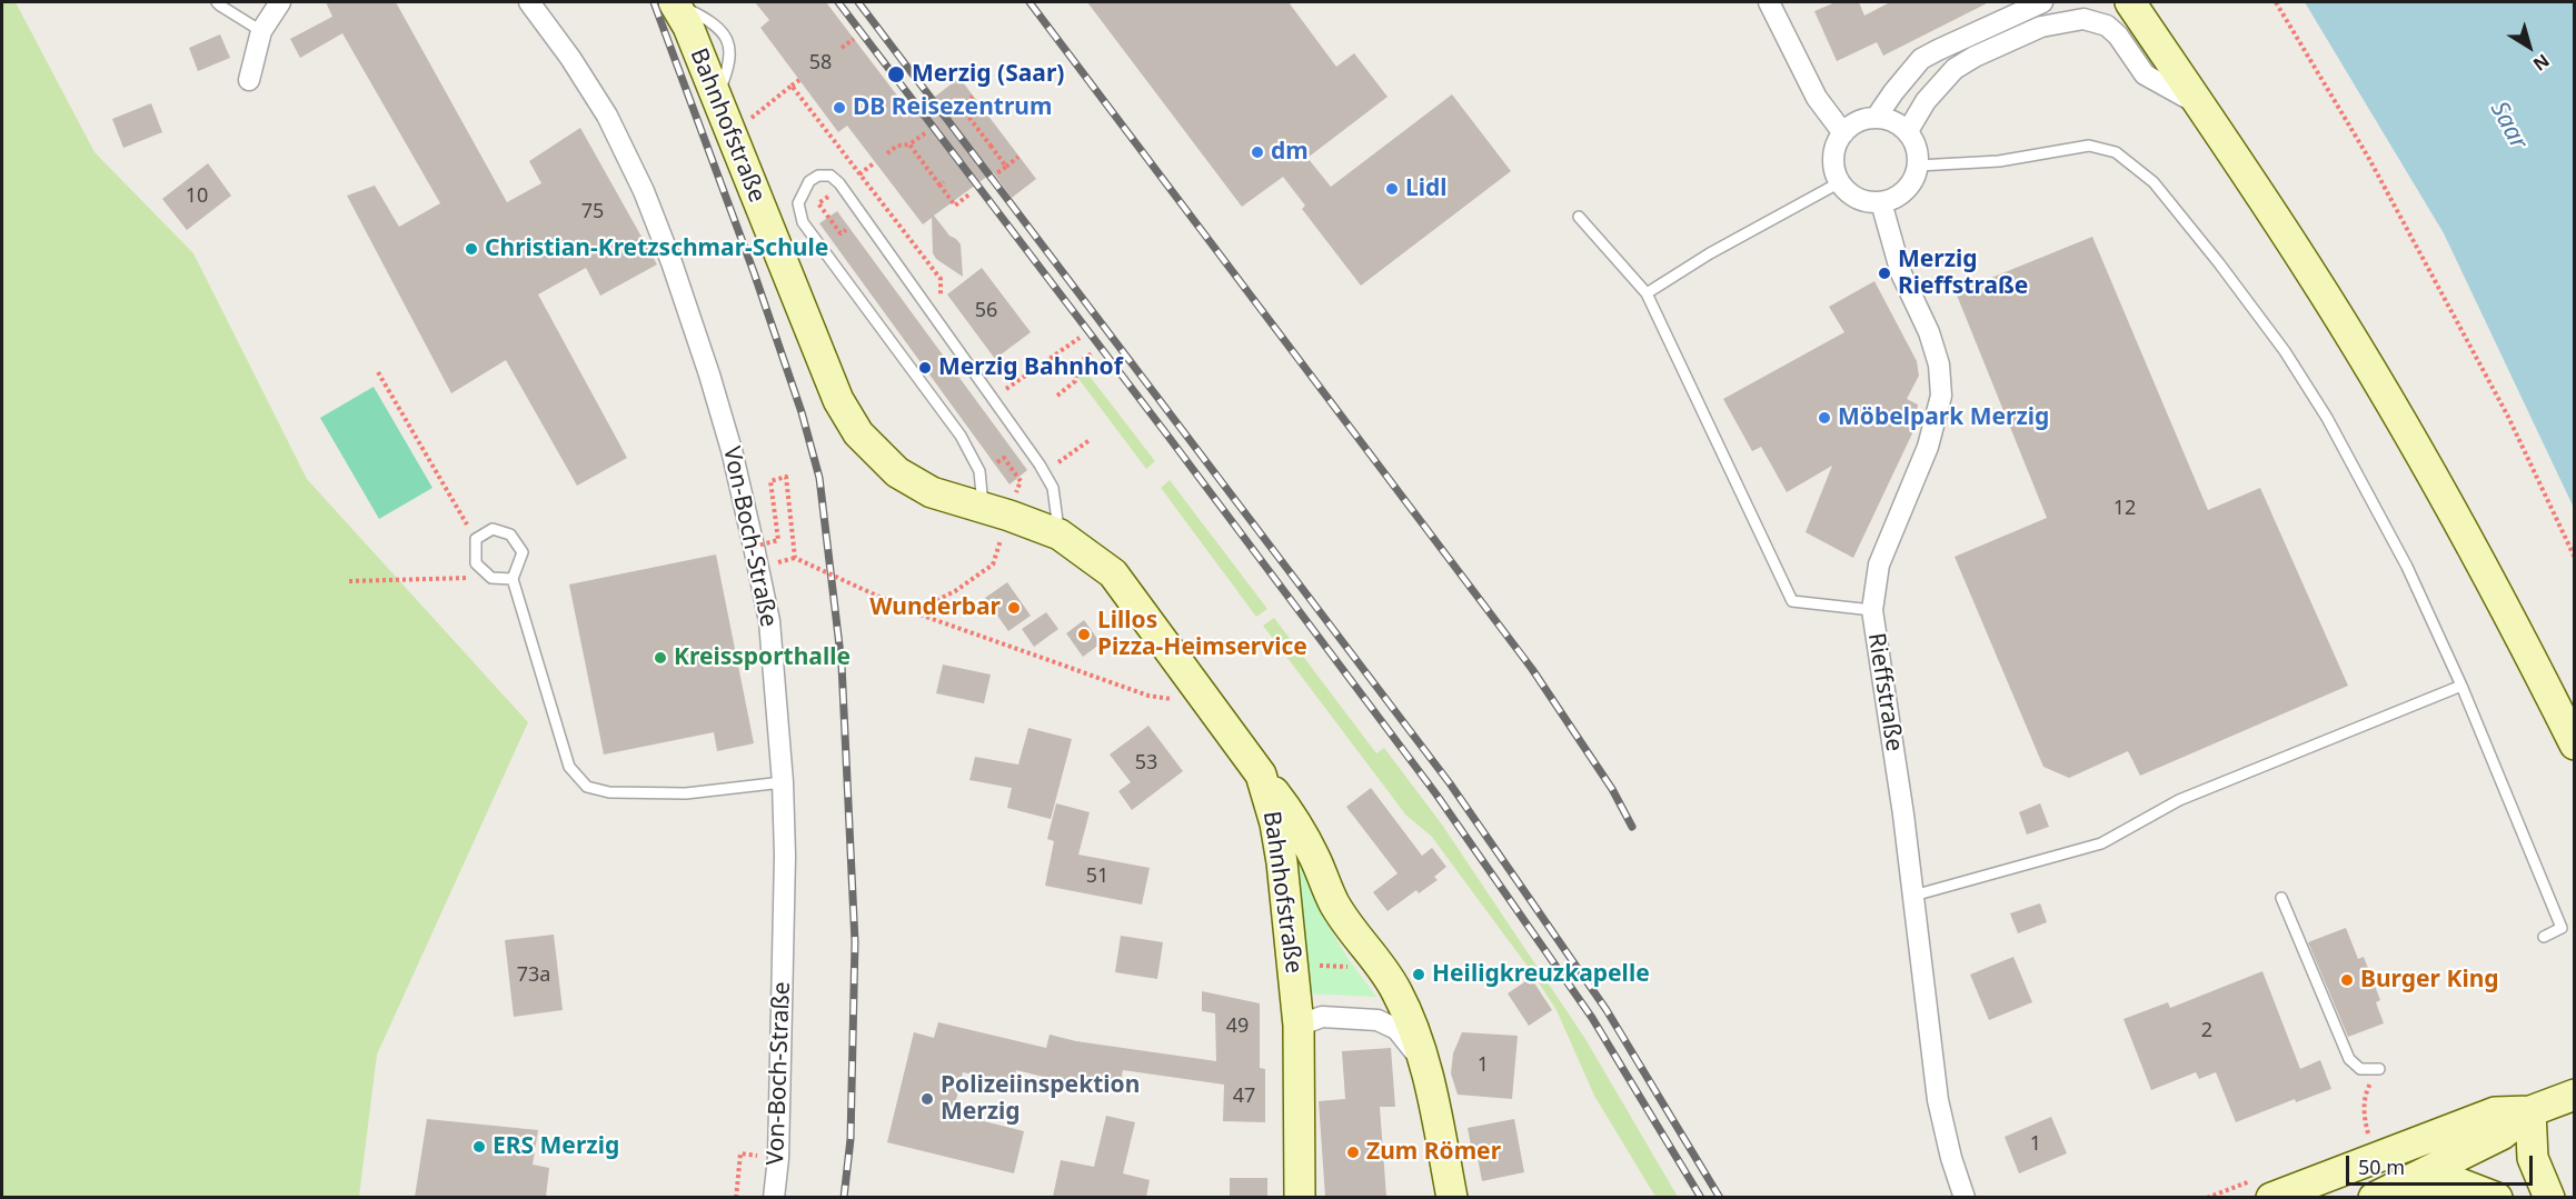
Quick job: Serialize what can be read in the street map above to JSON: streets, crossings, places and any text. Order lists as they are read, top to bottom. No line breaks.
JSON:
{"streets":{"street":["Bahnhofstraße","Von-Boch-Straße","Rieffstraße"]},"water":["Saar"],"places":["Merzig (Saar)","DB Reisezentrum","dm","Lidl","Christian-Kretzschmar-Schule","Merzig Rieffstraße","Merzig Bahnhof","Möbelpark Merzig","Wunderbar","Lillos Pizza-Heimservice","Kreissporthalle","Heiligkreuzkapelle","Burger King","Polizeiinspektion Merzig","ERS Merzig","Zum Römer"],"house_numbers":["58","10","75","56","12","53","51","73a","49","2","1","47","1"],"scale_bar":"50 m","north":"bottom right"}
